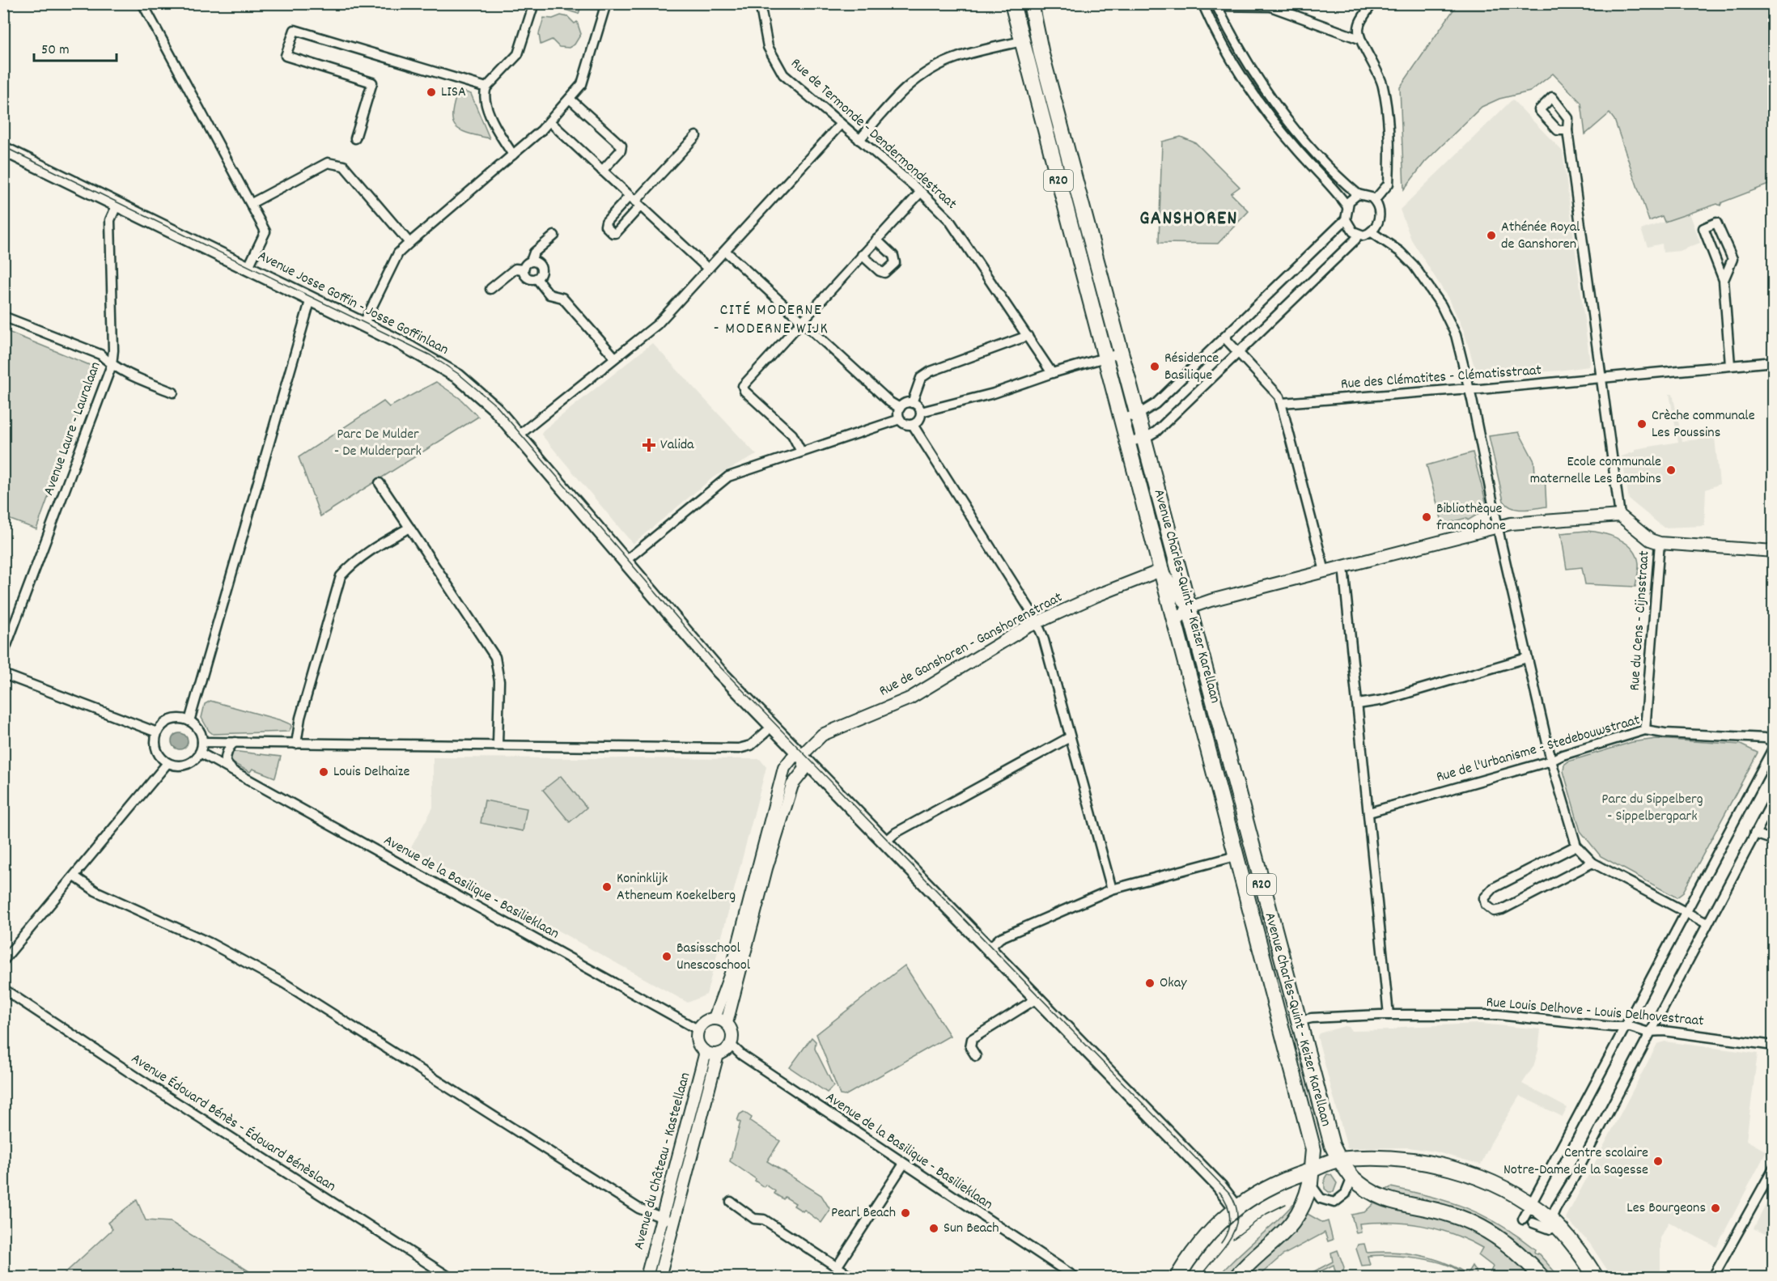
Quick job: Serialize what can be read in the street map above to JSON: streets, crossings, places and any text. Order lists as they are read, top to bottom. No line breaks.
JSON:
{"streets":{"main road":["R20","Avenue Josse Goffin - Josse Goffinlaan","Avenue Charles-Quint - Keizer Karellaan"],"street":["Rue de Termonde - Dendermondestraat","Rue des Clématites - Clématisstraat","Avenue Laure - Lauralaan","Rue du Cens - Cijnsstraat","Rue de Ganshoren - Ganshorenstraat","Rue de l'Urbanisme - Stedebouwstraat","Avenue de la Basilique - Basilieklaan","Rue Louis Delhove - Louis Delhovestraat","Avenue Édouard Bénès - Édouard Bénèslaan","Avenue du Château - Kasteellaan"]},"crossings":[["R20","Avenue Charles-Quint - Keizer Karellaan"],["Avenue Josse Goffin - Josse Goffinlaan","Avenue Laure - Lauralaan"],["Avenue Josse Goffin - Josse Goffinlaan","Rue de Ganshoren - Ganshorenstraat"],["Avenue Charles-Quint - Keizer Karellaan","Rue de Ganshoren - Ganshorenstraat"],["Avenue Charles-Quint - Keizer Karellaan","Rue Louis Delhove - Louis Delhovestraat"],["Rue du Cens - Cijnsstraat","Rue de l'Urbanisme - Stedebouwstraat"],["Avenue de la Basilique - Basilieklaan","Avenue du Château - Kasteellaan"]],"districts":["GANSHOREN","CITÉ MODERNE - MODERNE WIJK"],"parks":["Parc De Mulder - De Mulderpark","Parc du Sippelberg - Sippelbergpark"],"places":{"other":["LISA","Athénée Royal de Ganshoren","Résidence Basilique","Crèche communale Les Poussins","Ecole communale maternelle Les Bambins","Bibliothèque francophone","Louis Delhaize","Koninklijk Atheneum Koekelberg","Basisschool Unescoschool","Okay","Centre scolaire Notre-Dame de la Sagesse","Les Bourgeons","Pearl Beach","Sun Beach"],"health":["Valida"]},"scale_bar":"50 m"}
